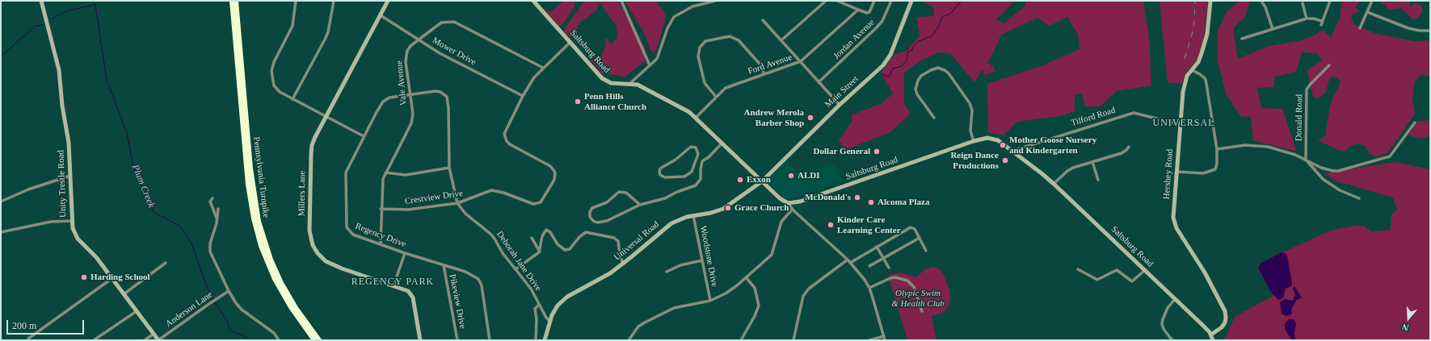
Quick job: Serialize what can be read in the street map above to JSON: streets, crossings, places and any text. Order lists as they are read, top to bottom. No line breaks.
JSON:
{"streets":{"highway":["Pennsylvania Turnpike"],"street":["Jordan Avenue","Mower Drive","Saltsburg Road","Ford Avenue","Vale Avenue","Main Street","Tilford Road","Donald Road","Hershey Road","Unity Trestle Road","Millers Lane","Crestview Drive","Regency Drive","Universal Road","Woodstone Drive","Deborah Jane Drive","Pikeview Drive","Anderson Lane"]},"crossings":[["Mower Drive","Vale Avenue"],["Mower Drive","Millers Lane"],["Mower Drive","Crestview Drive"],["Saltsburg Road","Ford Avenue"],["Saltsburg Road","Main Street"],["Saltsburg Road","Tilford Road"],["Saltsburg Road","Hershey Road"],["Saltsburg Road","Crestview Drive"],["Saltsburg Road","Universal Road"],["Vale Avenue","Crestview Drive"],["Vale Avenue","Regency Drive"],["Vale Avenue","Deborah Jane Drive"],["Main Street","Universal Road"],["Tilford Road","Hershey Road"],["Unity Trestle Road","Anderson Lane"],["Crestview Drive","Deborah Jane Drive"],["Regency Drive","Deborah Jane Drive"],["Regency Drive","Pikeview Drive"],["Universal Road","Woodstone Drive"],["Universal Road","Deborah Jane Drive"]],"districts":["UNIVERSAL","REGENCY PARK"],"water":["Plum Creek"],"parks":["Olypic Swim & Health Club"],"places":["Penn Hills Alliance Church","Andrew Merola Barber Shop","Mother Goose Nursery and Kindergarten","Dollar General","Reign Dance Productions","ALDI","Exxon","McDonald's","Alcoma Plaza","Grace Church","Kinder Care Learning Center","Harding School"],"scale_bar":"200 m","north":"bottom"}
